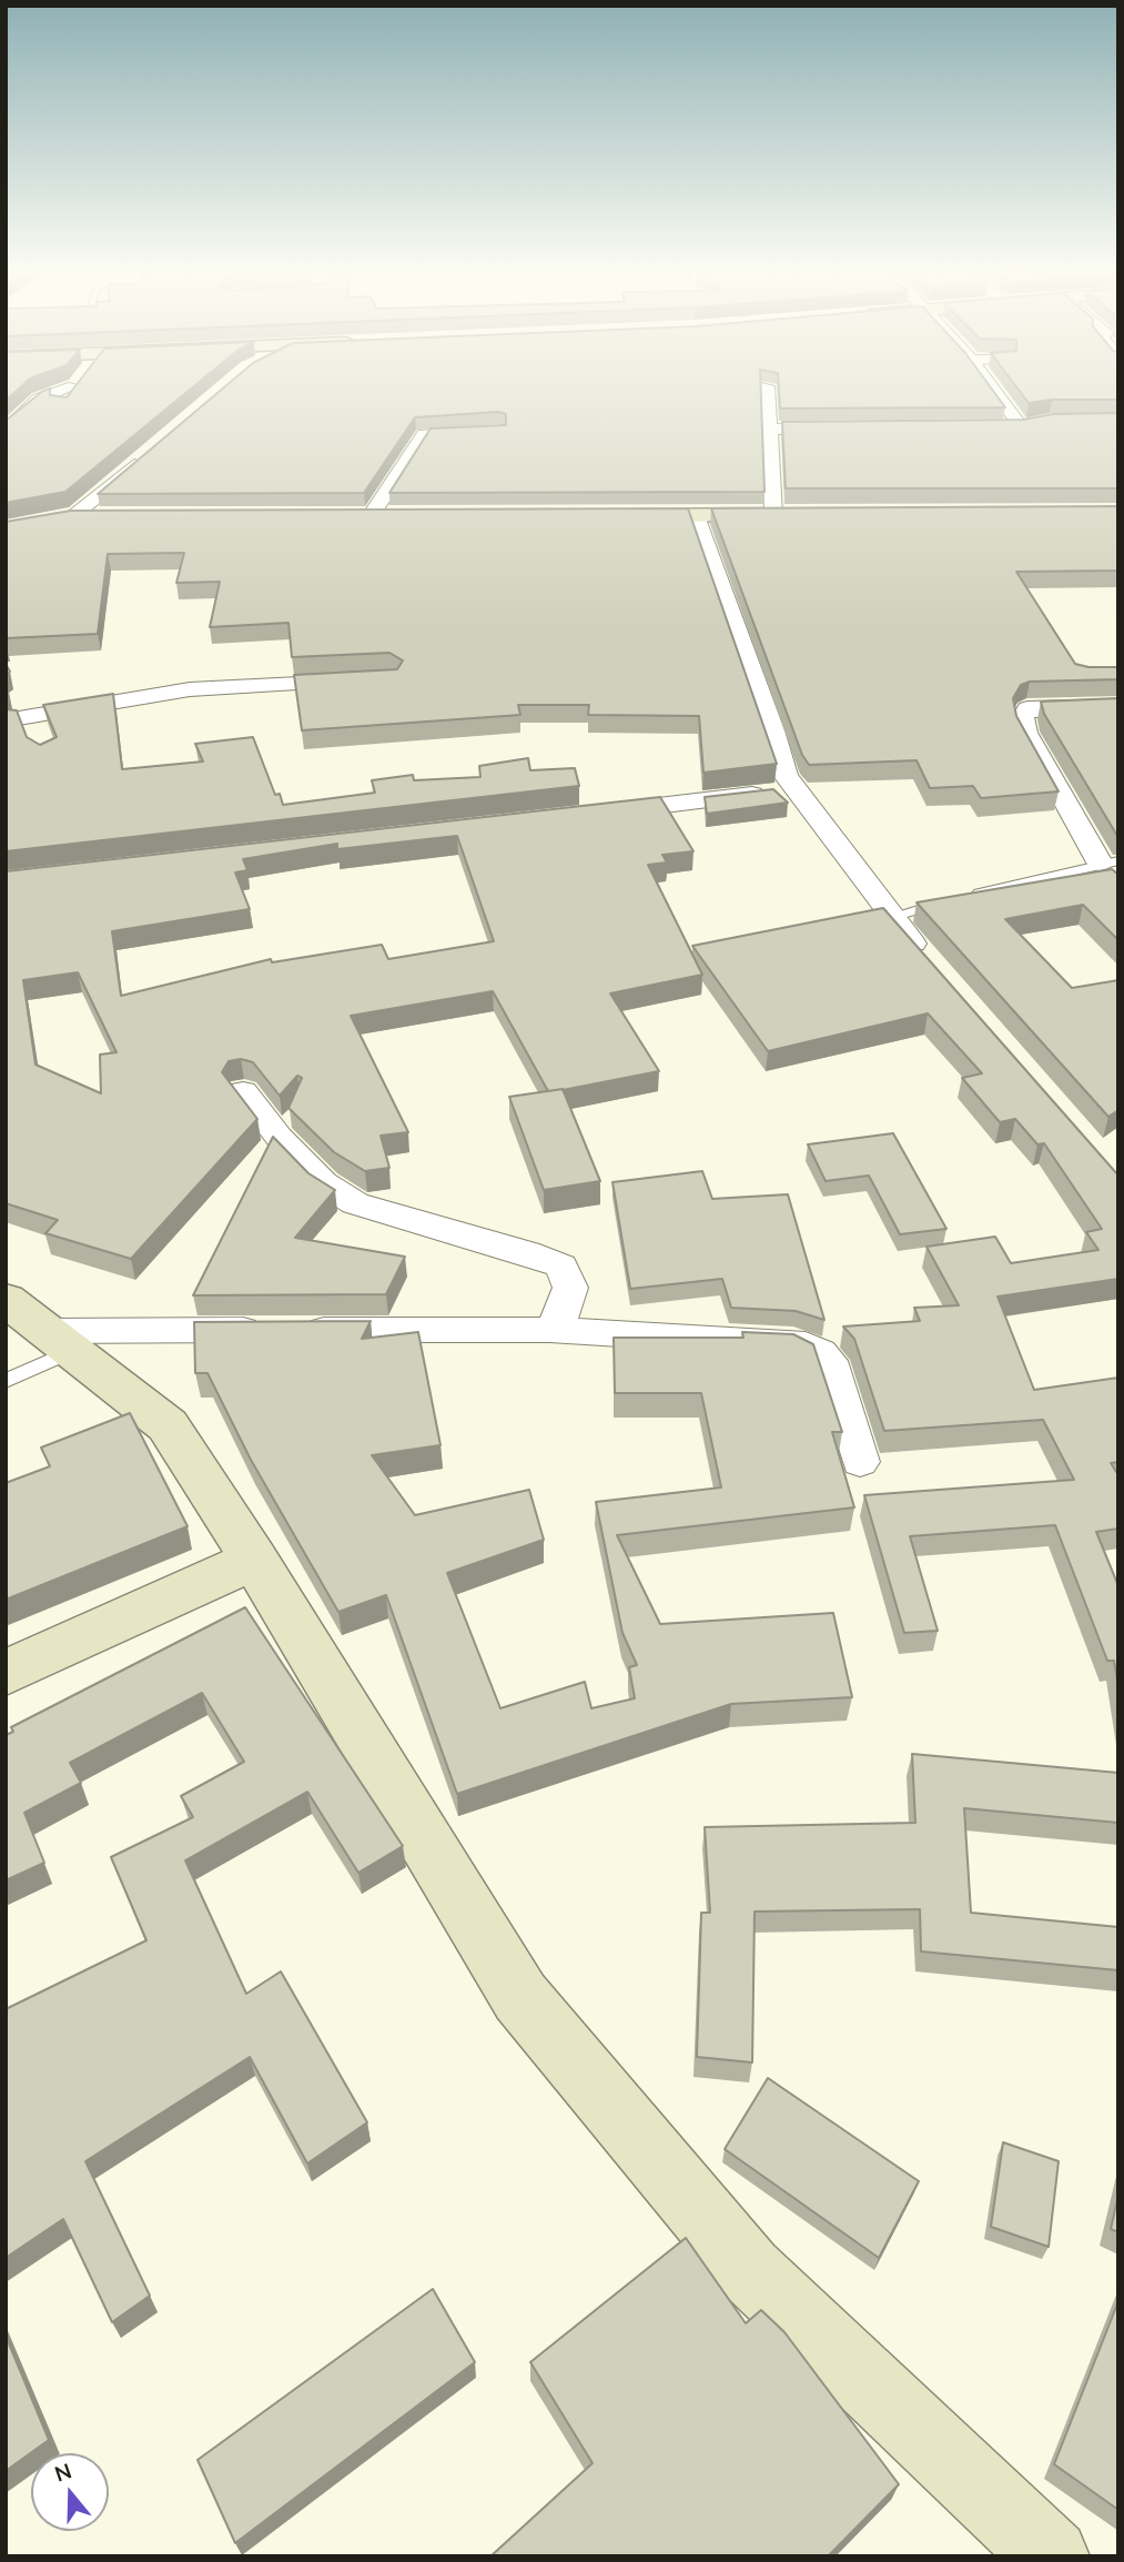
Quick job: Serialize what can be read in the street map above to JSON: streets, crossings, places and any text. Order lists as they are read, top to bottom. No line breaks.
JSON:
{"north":"top"}
